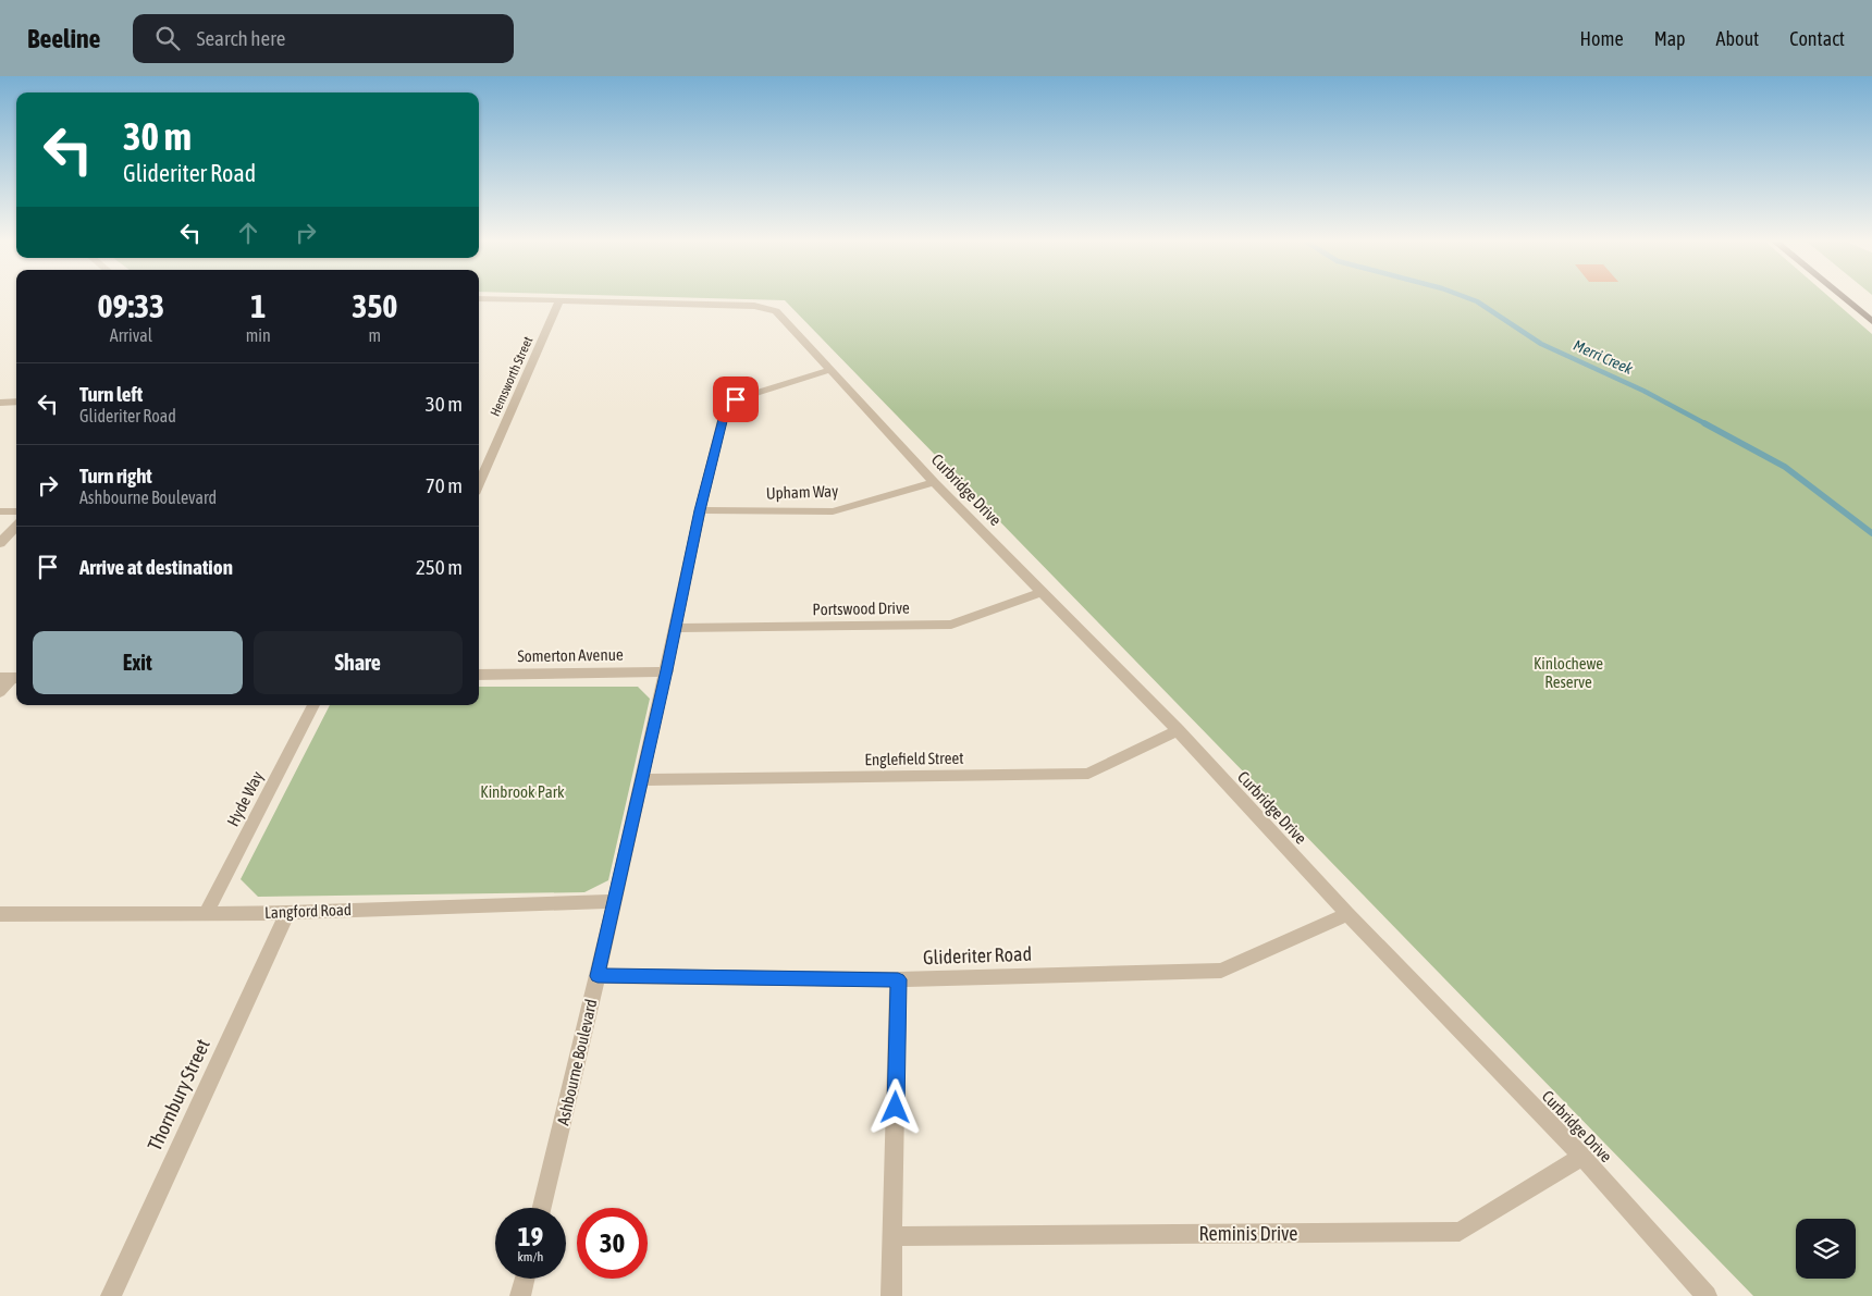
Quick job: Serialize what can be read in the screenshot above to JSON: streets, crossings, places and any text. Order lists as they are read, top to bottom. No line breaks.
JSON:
{"streets":{"street":["Hemsworth Street","Curbridge Drive","Upham Way","Portswood Drive","Somerton Avenue","Englefield Street","Hyde Way","Langford Road","Glideriter Road","Ashbourne Boulevard","Thornbury Street","Reminis Drive"]},"crossings":[["Hemsworth Street","Curbridge Drive"],["Curbridge Drive","Upham Way"],["Curbridge Drive","Portswood Drive"],["Curbridge Drive","Englefield Street"],["Curbridge Drive","Glideriter Road"],["Curbridge Drive","Ashbourne Boulevard"],["Curbridge Drive","Reminis Drive"],["Upham Way","Ashbourne Boulevard"],["Portswood Drive","Ashbourne Boulevard"],["Somerton Avenue","Ashbourne Boulevard"],["Englefield Street","Ashbourne Boulevard"],["Hyde Way","Langford Road"],["Langford Road","Ashbourne Boulevard"],["Langford Road","Thornbury Street"],["Glideriter Road","Ashbourne Boulevard"]],"water":["Merri Creek"],"parks":["Kinlochewe Reserve","Kinbrook Park"],"page":{"header":"Beeline","search":"Search here","nav":["Home","Map","About","Contact"],"turn":["30 m","Glideriter Road"],"eta":["09:33","Arrival","1","min","350","m"],"list":[{"name":"Turn left","note":"Glideriter Road","value":"30 m"},{"name":"Turn right","note":"Ashbourne Boulevard","value":"70 m"},{"name":"Arrive at destination","value":"250 m"}],"buttons":["Exit","Share"],"speed":"19 km/h","limit":"30"}}
